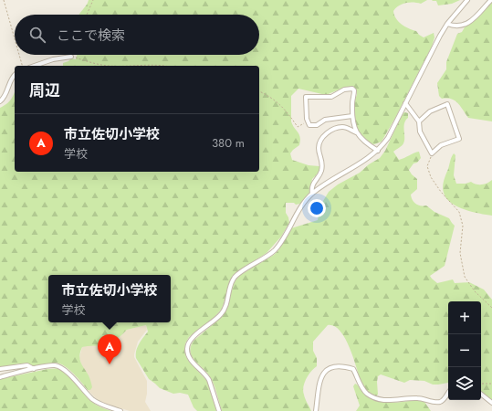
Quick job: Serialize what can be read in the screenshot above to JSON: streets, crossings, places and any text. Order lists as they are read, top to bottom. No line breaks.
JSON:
{"page":{"search":"ここで検索","heading":"周辺","list":[{"mark":"A","name":"市立佐切小学校","note":"学校","value":"380 m"}],"popup":["市立佐切小学校","学校"],"map_buttons":["+","−"],"pins":"A"}}
